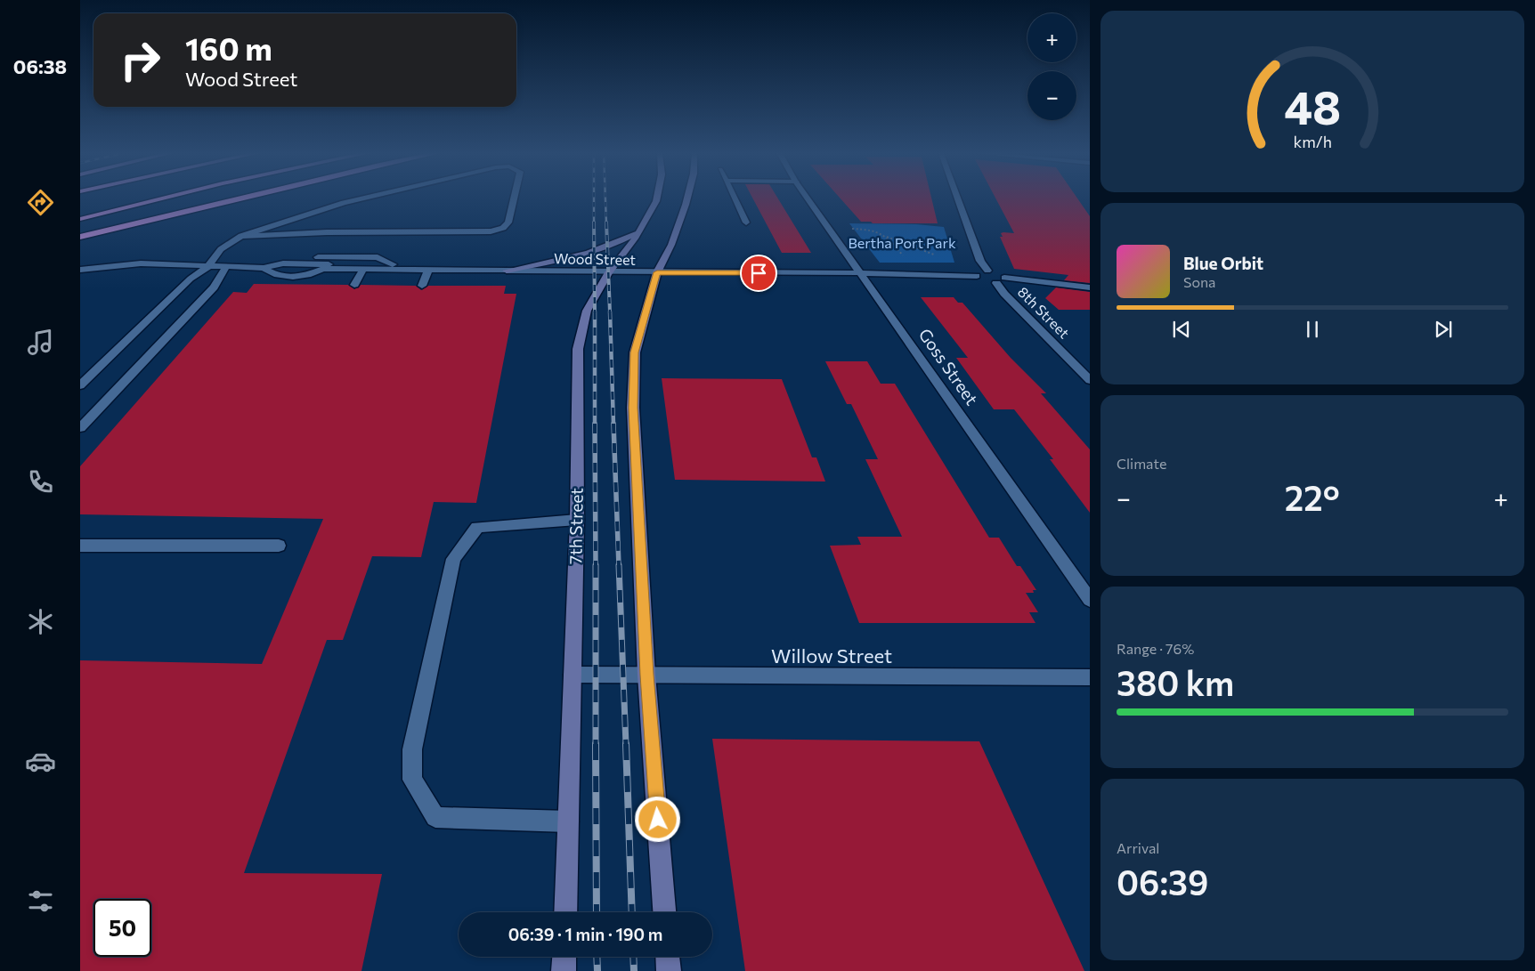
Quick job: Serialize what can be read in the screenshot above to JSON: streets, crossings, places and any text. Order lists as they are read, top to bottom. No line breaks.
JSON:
{"streets":{"main road":["7th Street"],"street":["Wood Street","8th Street","Goss Street","Willow Street"]},"crossings":[["Wood Street","Goss Street"],["Wood Street","7th Street"],["7th Street","Willow Street"]],"parks":["Bertha Port Park"],"page":{"tabs":"06:38","map_buttons":["+","−"],"turn":["160 m","Wood Street"],"song":["Blue Orbit","Sona"],"tile":["Climate",["Range · 76%","380 km"],["Arrival","06:39"]],"heat":["−","22°","+"],"limit":"50","trip":"06:39 · 1 min · 190 m","gauge":["48","km/h"]}}
